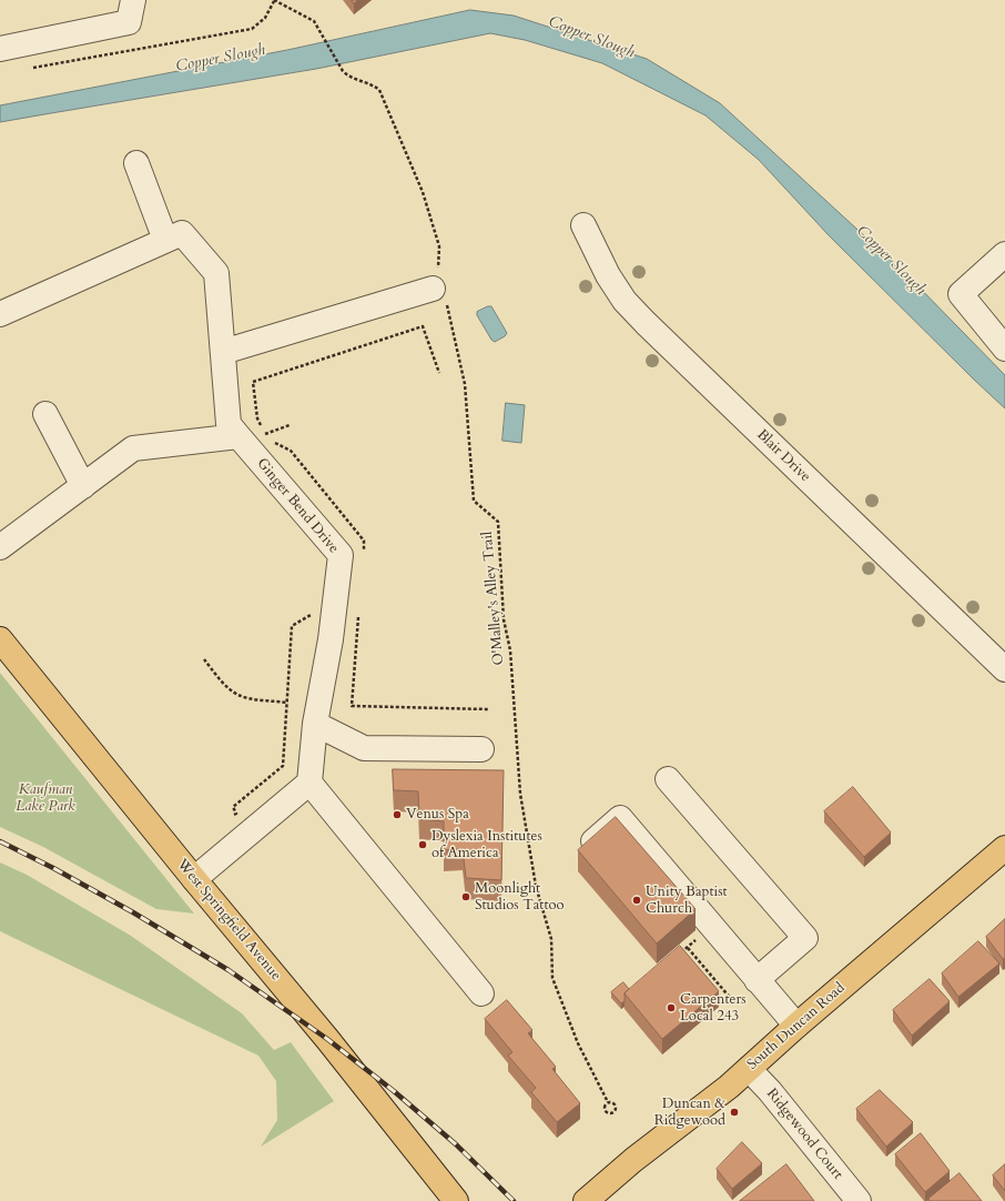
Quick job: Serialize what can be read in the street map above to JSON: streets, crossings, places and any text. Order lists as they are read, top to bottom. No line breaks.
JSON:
{"streets":{"main road":["West Springfield Avenue","South Duncan Road"],"street":["Blair Drive","Ginger Bend Drive","Ridgewood Court"],"path":["O'Malley's Alley Trail"]},"crossings":[["South Duncan Road","Ridgewood Court"]],"water":["Copper Slough"],"parks":["Kaufman Lake Park"],"places":["Venus Spa","Dyslexia Institutes of America","Moonlight Studios Tattoo","Unity Baptist Church","Carpenters Local 243","Duncan & Ridgewood"]}
